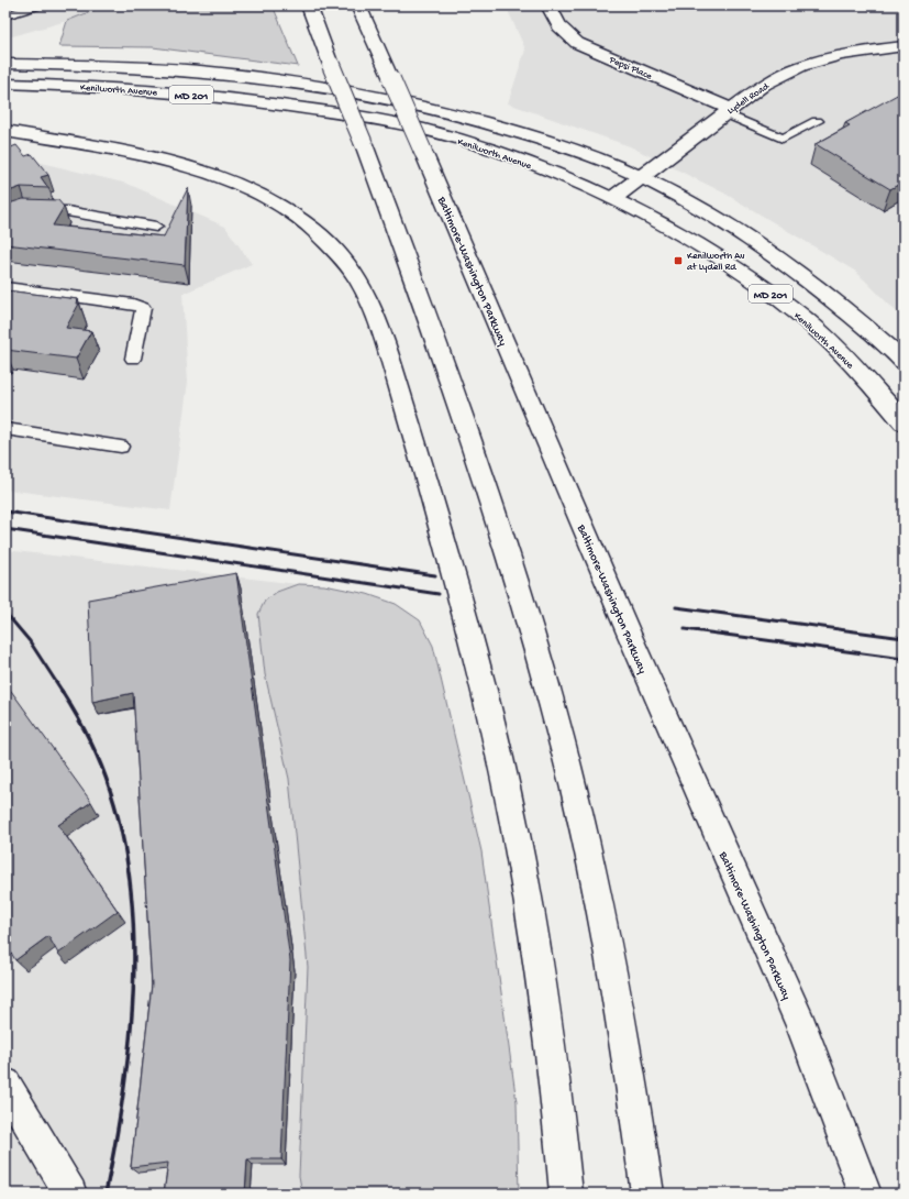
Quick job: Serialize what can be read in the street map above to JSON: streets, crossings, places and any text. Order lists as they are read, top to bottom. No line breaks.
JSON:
{"streets":{"main road":["Pepsi Place","Kenilworth Avenue","MD 201","Lydell Road","Baltimore-Washington Parkway"]},"crossings":[["Pepsi Place","Lydell Road"],["Kenilworth Avenue","Lydell Road"]],"places":{"transit":["Kenilworth Av at Lydell Rd"]}}
